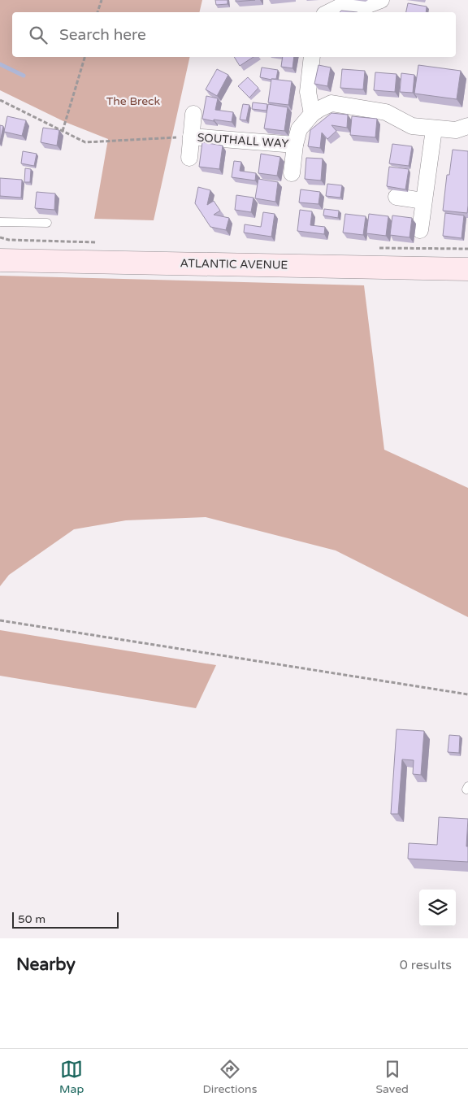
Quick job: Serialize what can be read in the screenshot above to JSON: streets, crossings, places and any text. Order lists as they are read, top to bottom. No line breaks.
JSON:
{"streets":{"street":["SOUTHALL WAY","ATLANTIC AVENUE"]},"parks":["The Breck"],"scale_bar":"50 m","page":{"search":"Search here","scale":"50 m","heading":["Nearby","0 results"],"nav":["Map","Directions","Saved"]}}
